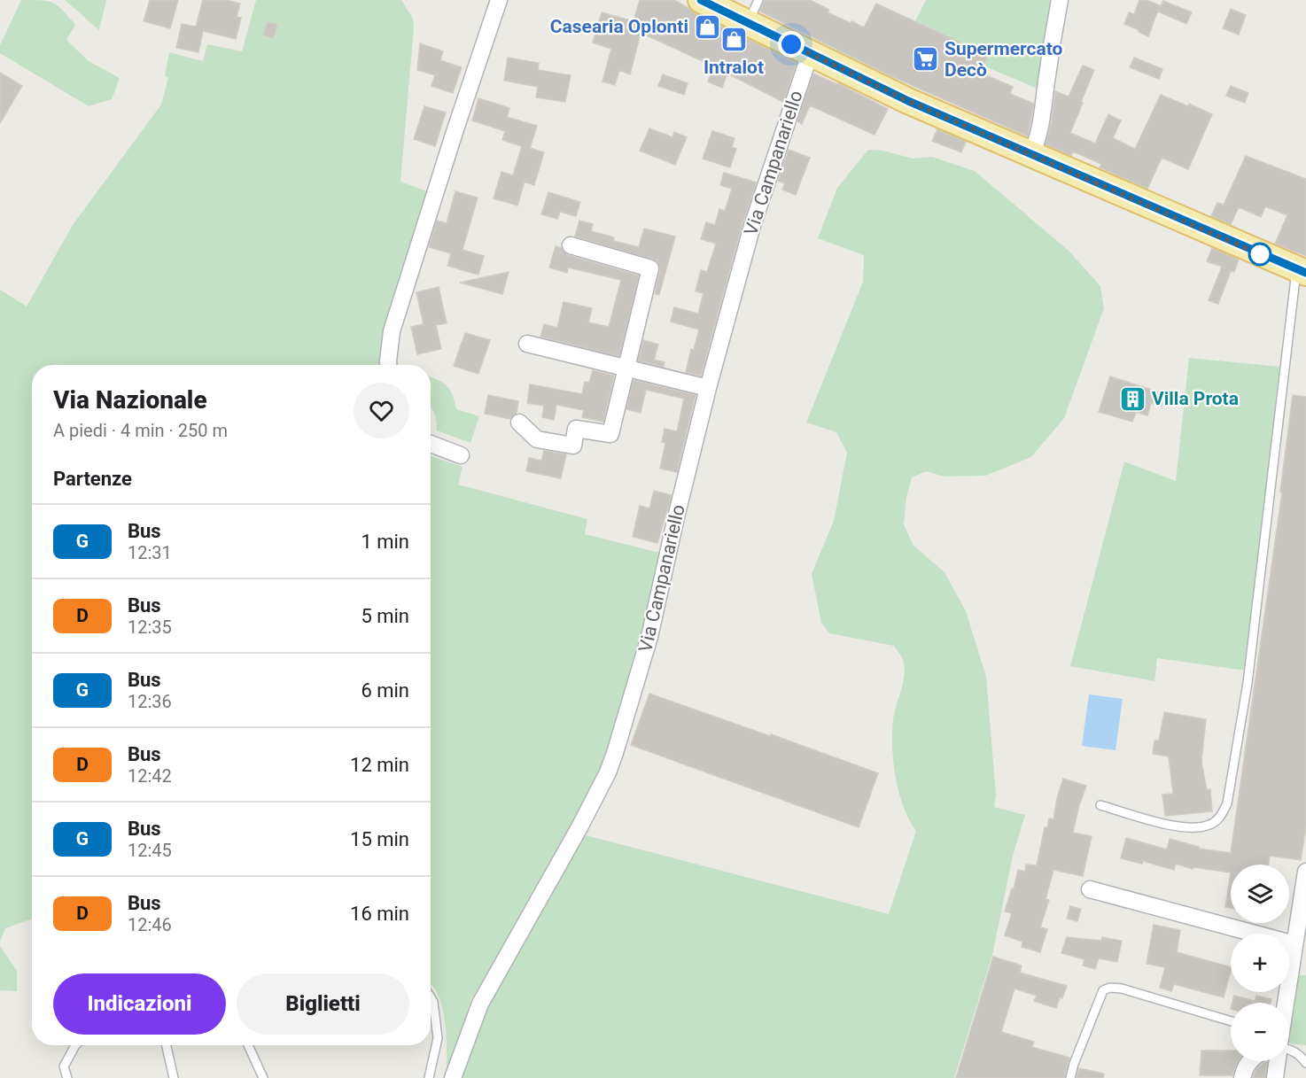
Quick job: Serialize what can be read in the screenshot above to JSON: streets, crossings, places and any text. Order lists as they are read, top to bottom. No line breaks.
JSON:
{"streets":{"street":["Via Campanariello"]},"places":{"shop":["Casearia Oplonti","Intralot"],"supermarket":["Supermercato Decò"],"building":["Villa Prota"]},"lines":["bus line G"],"page":{"heading":[["Via Nazionale","A piedi · 4 min · 250 m"],"Partenze"],"list":[{"mark":"G","name":"Bus","note":"12:31","value":"1 min"},{"mark":"D","name":"Bus","note":"12:35","value":"5 min"},{"mark":"G","name":"Bus","note":"12:36","value":"6 min"},{"mark":"D","name":"Bus","note":"12:42","value":"12 min"},{"mark":"G","name":"Bus","note":"12:45","value":"15 min"},{"mark":"D","name":"Bus","note":"12:46","value":"16 min"}],"map_buttons":["+","−"],"buttons":["Indicazioni","Biglietti"]}}
